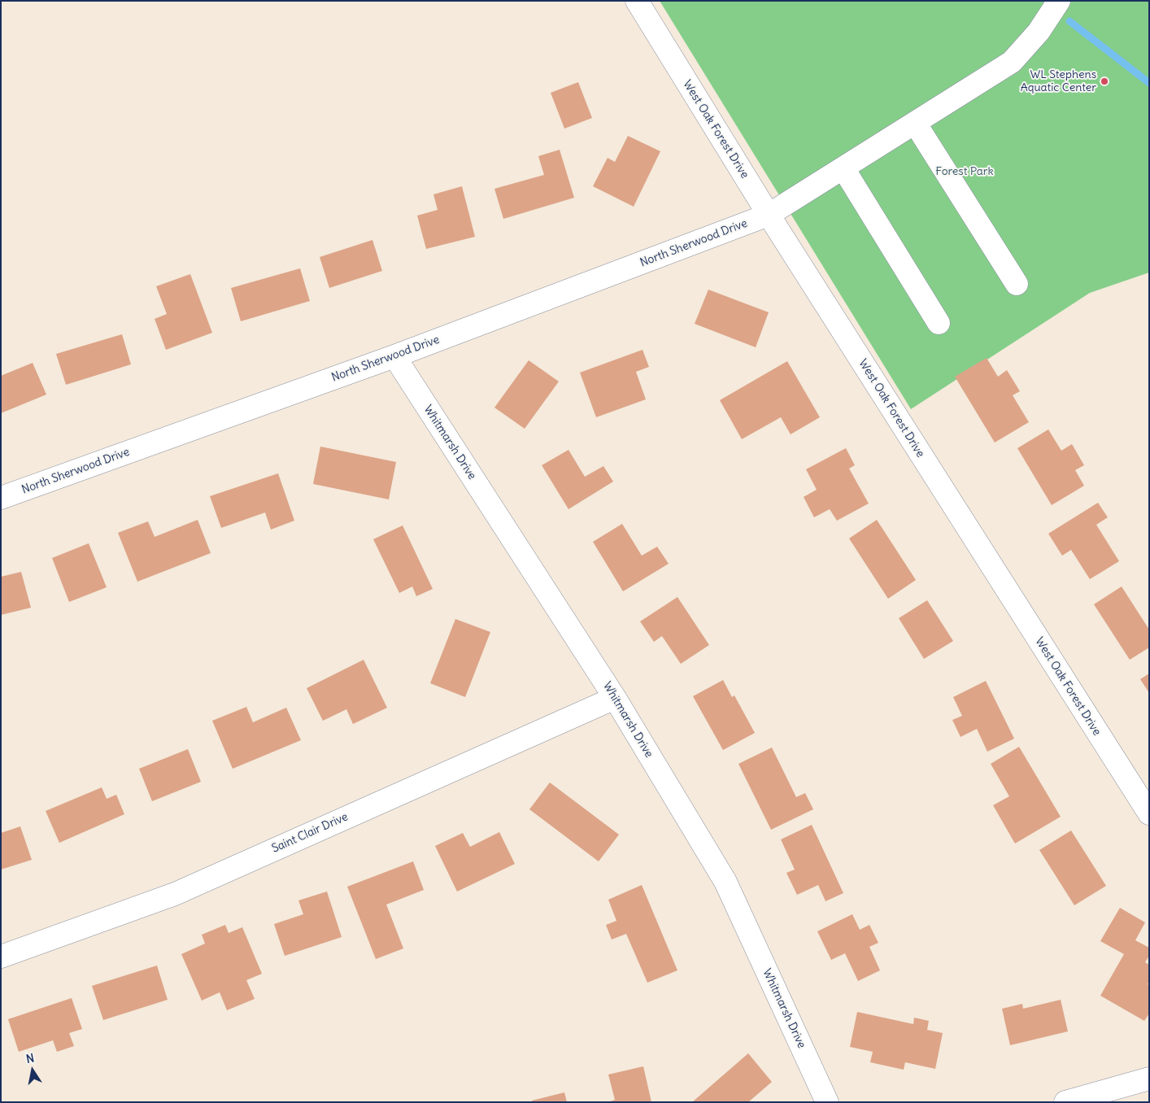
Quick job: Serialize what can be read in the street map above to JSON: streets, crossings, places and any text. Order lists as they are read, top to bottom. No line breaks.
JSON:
{"streets":{"street":["West Oak Forest Drive","North Sherwood Drive","Whitmarsh Drive","Saint Clair Drive"]},"crossings":[["West Oak Forest Drive","North Sherwood Drive"],["North Sherwood Drive","Whitmarsh Drive"],["Whitmarsh Drive","Saint Clair Drive"]],"parks":["Forest Park"],"places":["WL Stephens Aquatic Center"],"north":"top"}
